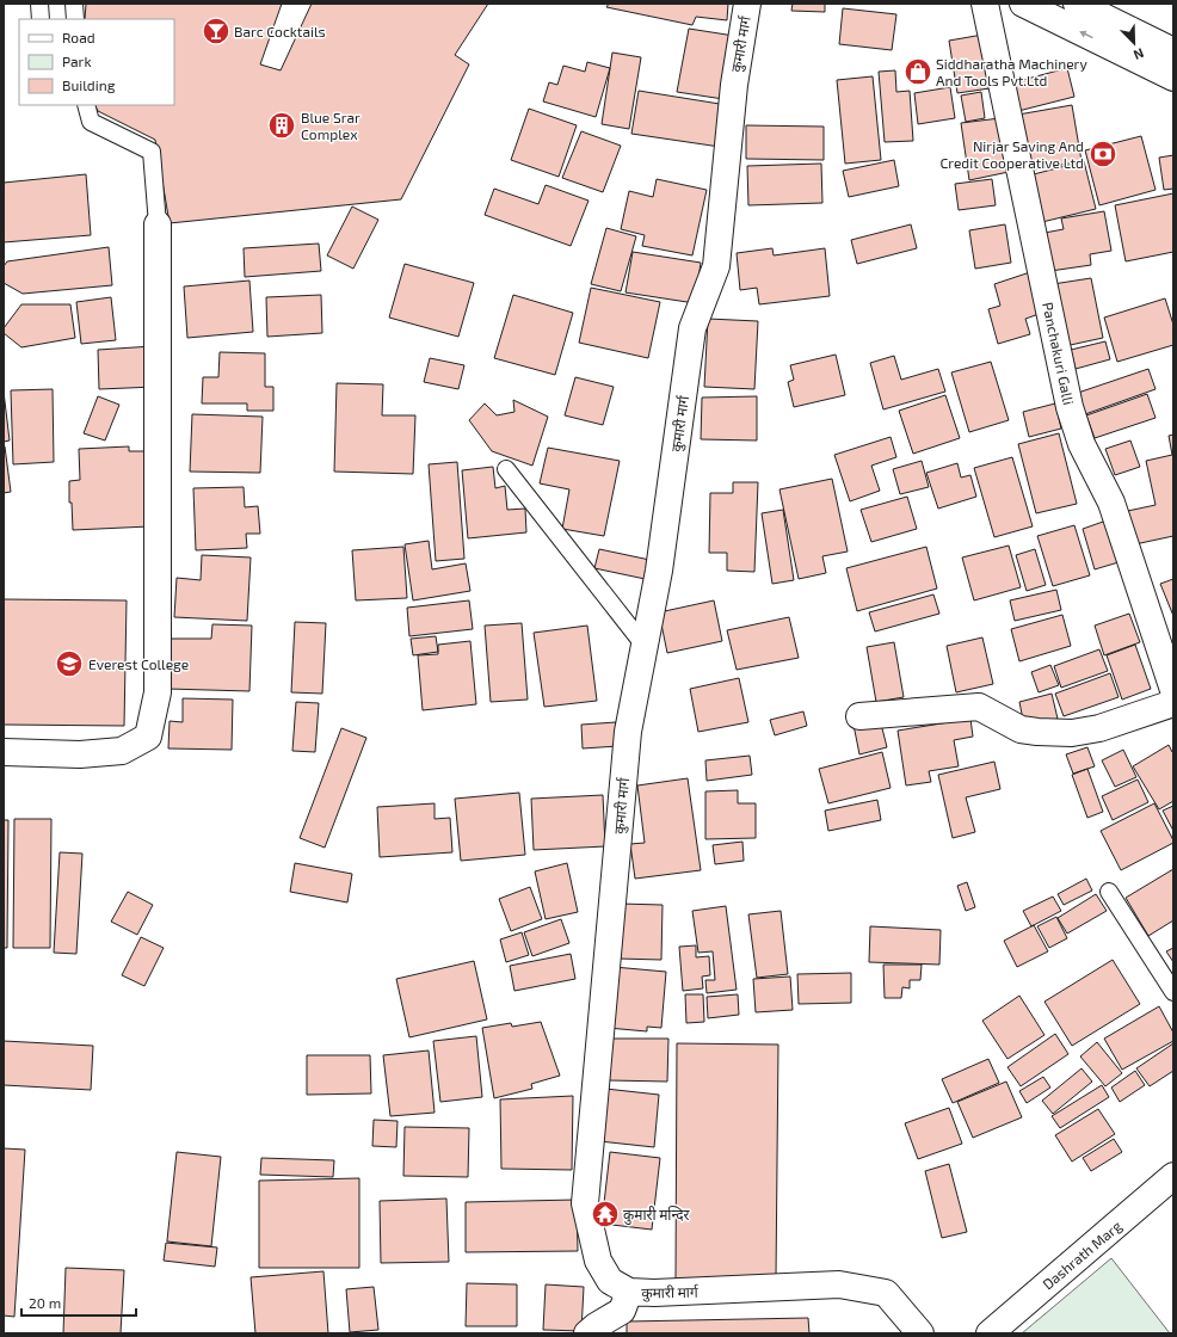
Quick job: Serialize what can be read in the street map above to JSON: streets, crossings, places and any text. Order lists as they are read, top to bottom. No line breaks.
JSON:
{"streets":{"main road":["कुमारी मार्ग","Panchakuri Galli","Dashrath Marg"]},"places":{"bar":["Barc Cocktails"],"shop":["Siddharatha Machinery And Tools Pvt.Ltd"],"building":["Blue Srar Complex"],"bank":["Nirjar Saving And Credit Cooperative Ltd"],"school or university":["Everest College"],"temple":["कुमारी मन्दिर"]},"legend":["Road","Park","Building"],"scale_bar":"20 m","north":"bottom right"}
